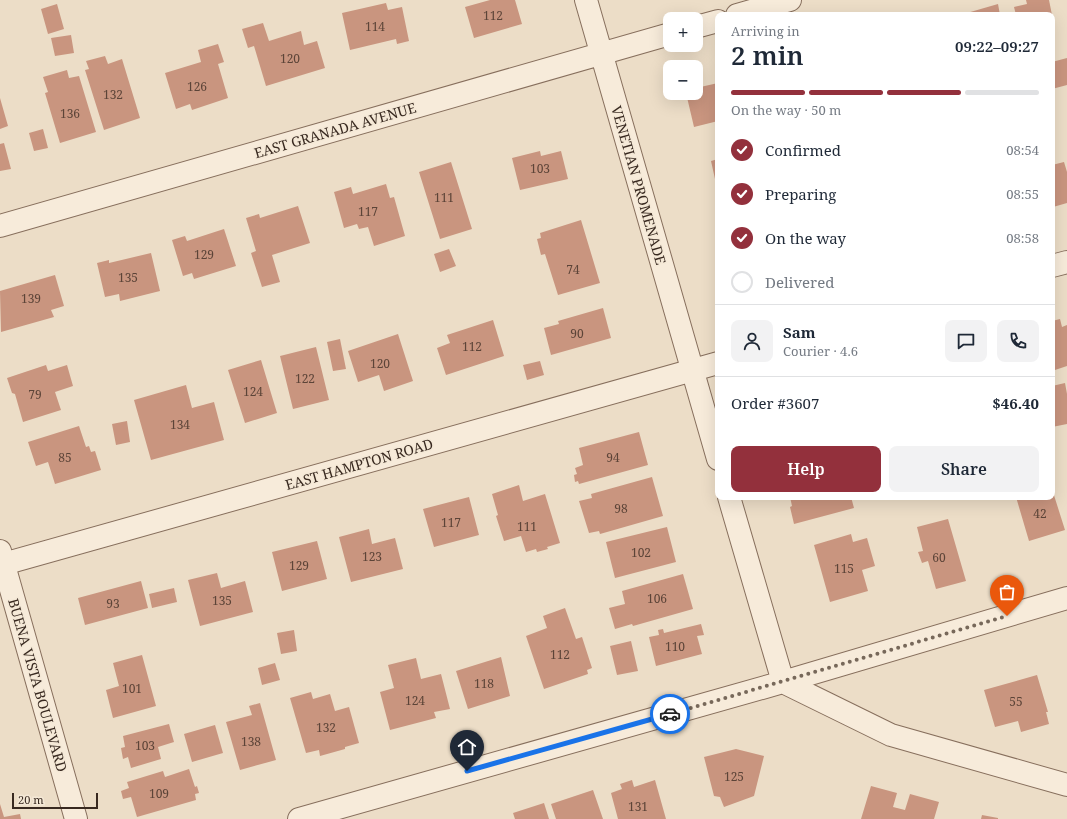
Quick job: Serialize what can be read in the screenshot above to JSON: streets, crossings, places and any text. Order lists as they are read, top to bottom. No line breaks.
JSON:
{"streets":{"street":["EAST GRANADA AVENUE","VENETIAN PROMENADE","EAST HAMPTON ROAD","BUENA VISTA BOULEVARD"]},"crossings":[["EAST GRANADA AVENUE","VENETIAN PROMENADE"],["VENETIAN PROMENADE","EAST HAMPTON ROAD"],["EAST HAMPTON ROAD","BUENA VISTA BOULEVARD"]],"house_numbers":["112","114","120","126","132","136","103","111","117","129","74","135","139","90","112","120","122","124","79","134","85","94","98","42","117","111","102","123","60","129","115","106","135","93","110","112","118","101","124","55","132","138","103","125","109","131"],"scale_bar":"20 m","page":{"map_buttons":["+","−"],"heading":["2 min","Arriving in","09:22–09:27"],"panel":["Sam","Courier · 4.6","Order #3607","$46.40"],"bar":"On the way · 50 m","list":[["Confirmed","08:54"],["Preparing","08:55"],["On the way","08:58"],"Delivered"],"buttons":["Help","Share"],"scale":"20 m"}}
